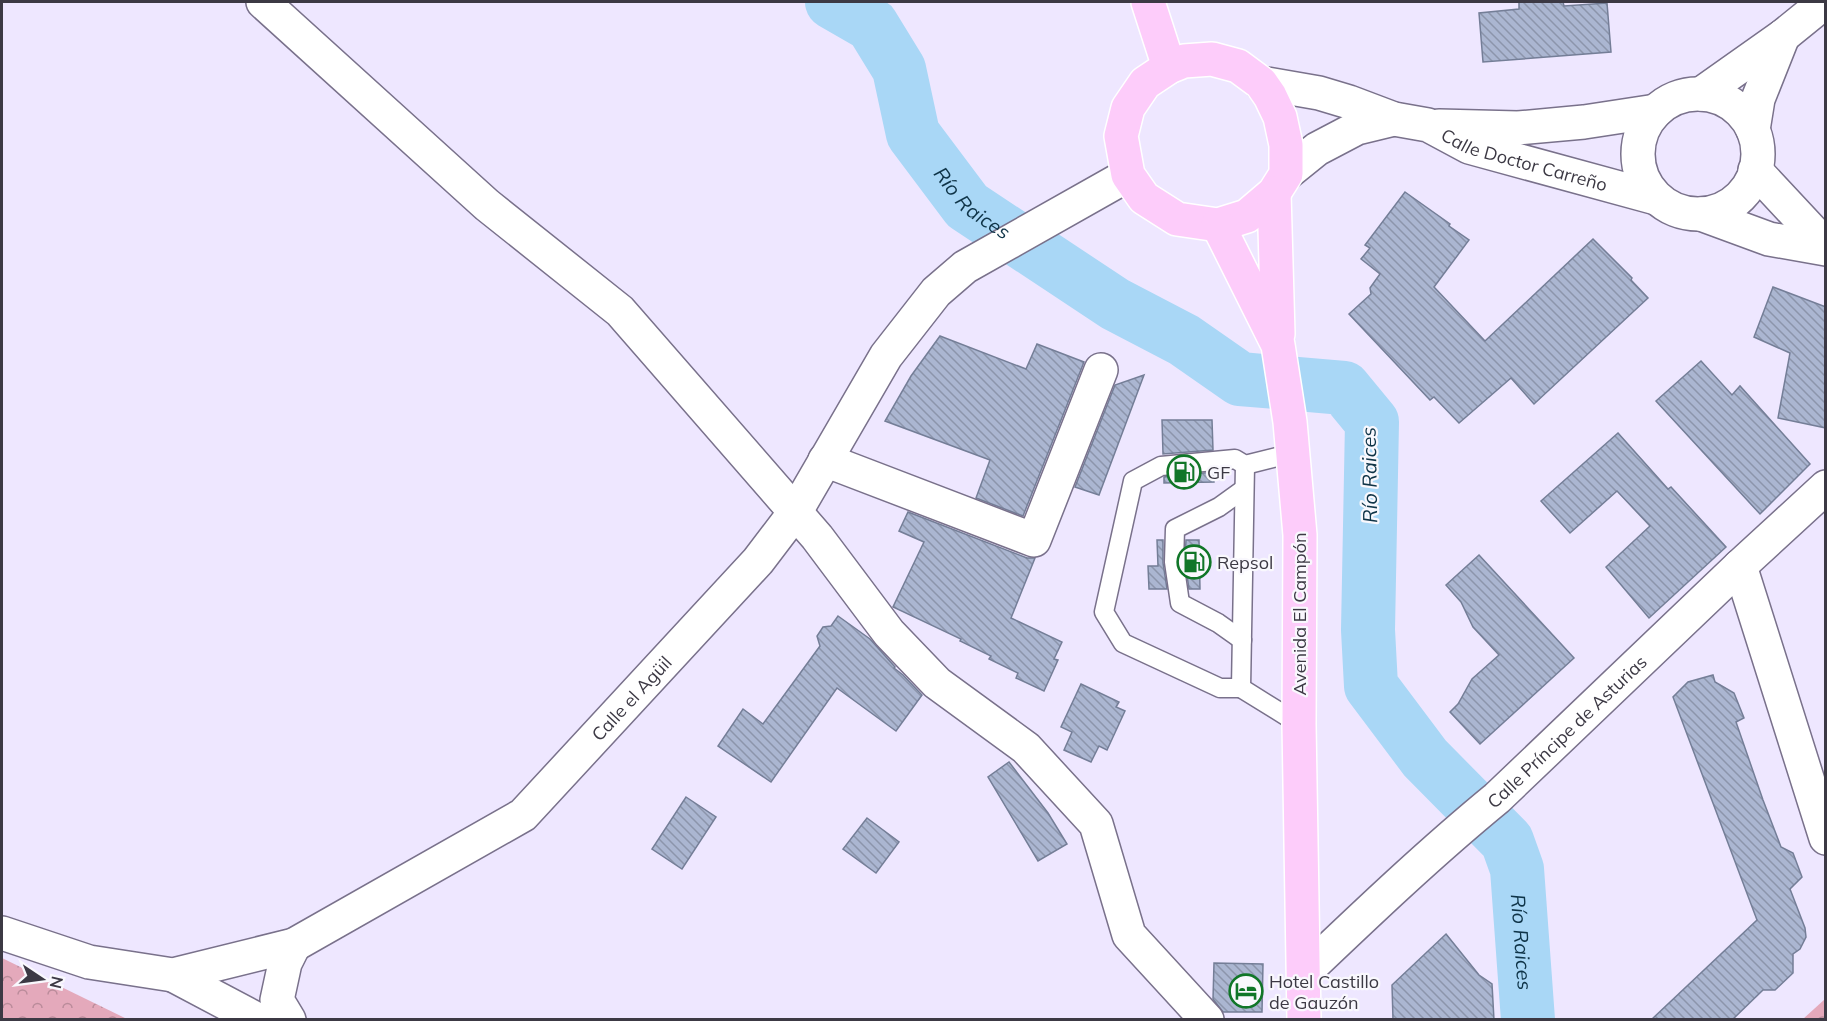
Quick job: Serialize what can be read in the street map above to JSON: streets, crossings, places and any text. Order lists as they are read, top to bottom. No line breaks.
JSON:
{"streets":{"main road":["Avenida El Campón"],"street":["Calle Doctor Carreño","Calle el Agüil","Calle Príncipe de Asturias"]},"crossings":[["Avenida El Campón","Calle el Agüil"],["Avenida El Campón","Calle Príncipe de Asturias"]],"water":["Río Raices"],"places":{"fuel station":["GF","Repsol"],"hotel":["Hotel Castillo de Gauzón"]},"north":"right"}
